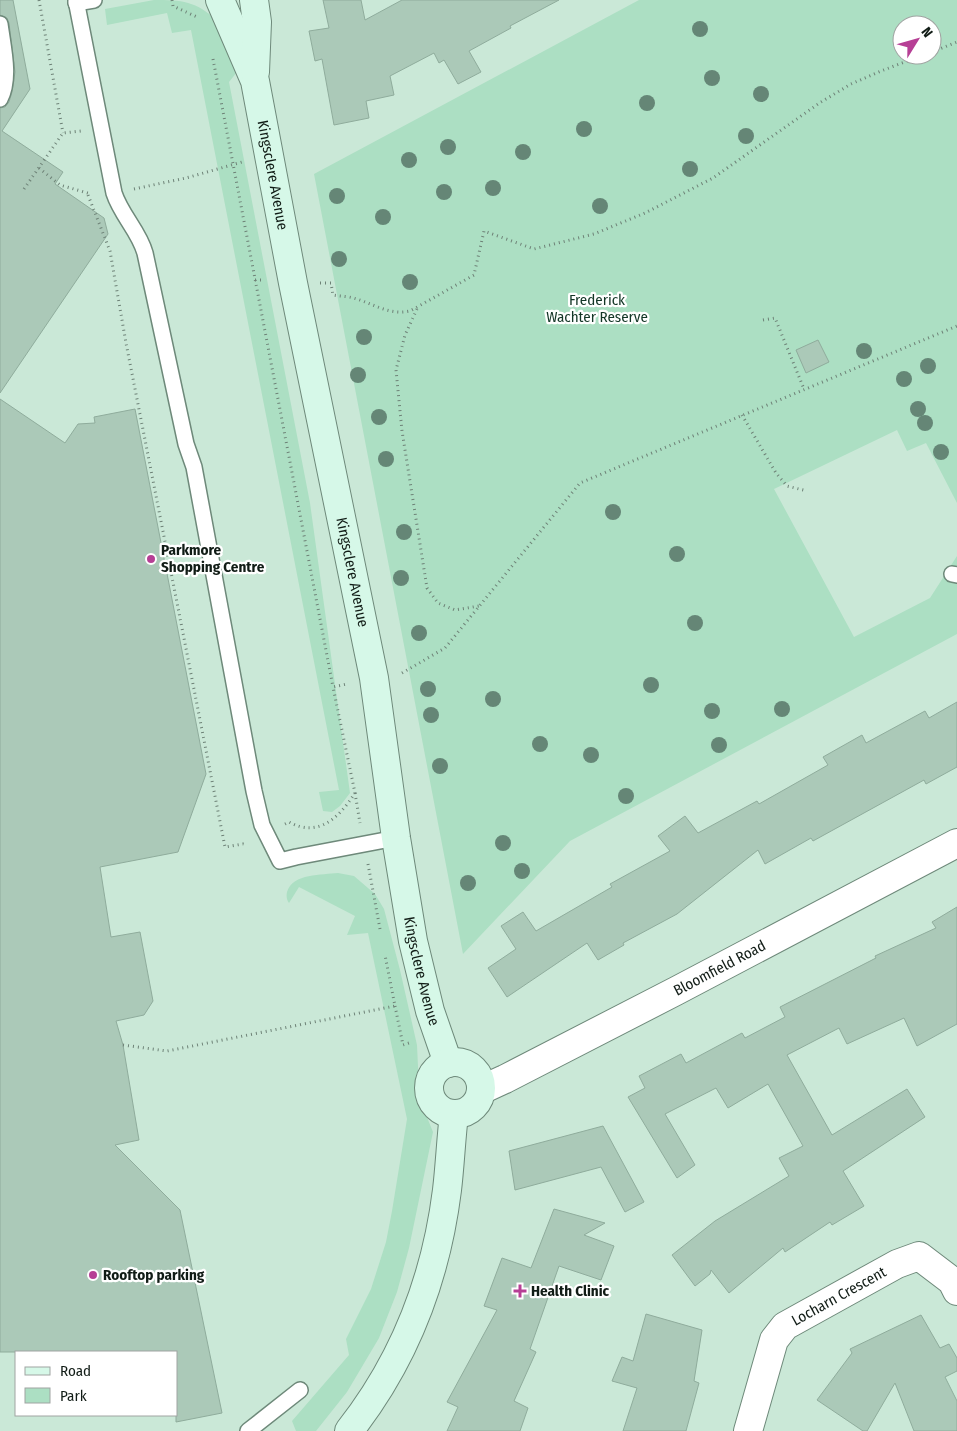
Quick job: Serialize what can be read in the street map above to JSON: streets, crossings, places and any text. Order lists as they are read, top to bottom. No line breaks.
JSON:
{"streets":{"main road":["Kingsclere Avenue"],"street":["Bloomfield Road","Locharn Crescent"]},"crossings":[["Kingsclere Avenue","Bloomfield Road"]],"parks":["Frederick Wachter Reserve"],"places":{"other":["Parkmore Shopping Centre","Rooftop parking"],"health":["Health Clinic"]},"legend":["Road","Park"],"north":"top right"}
